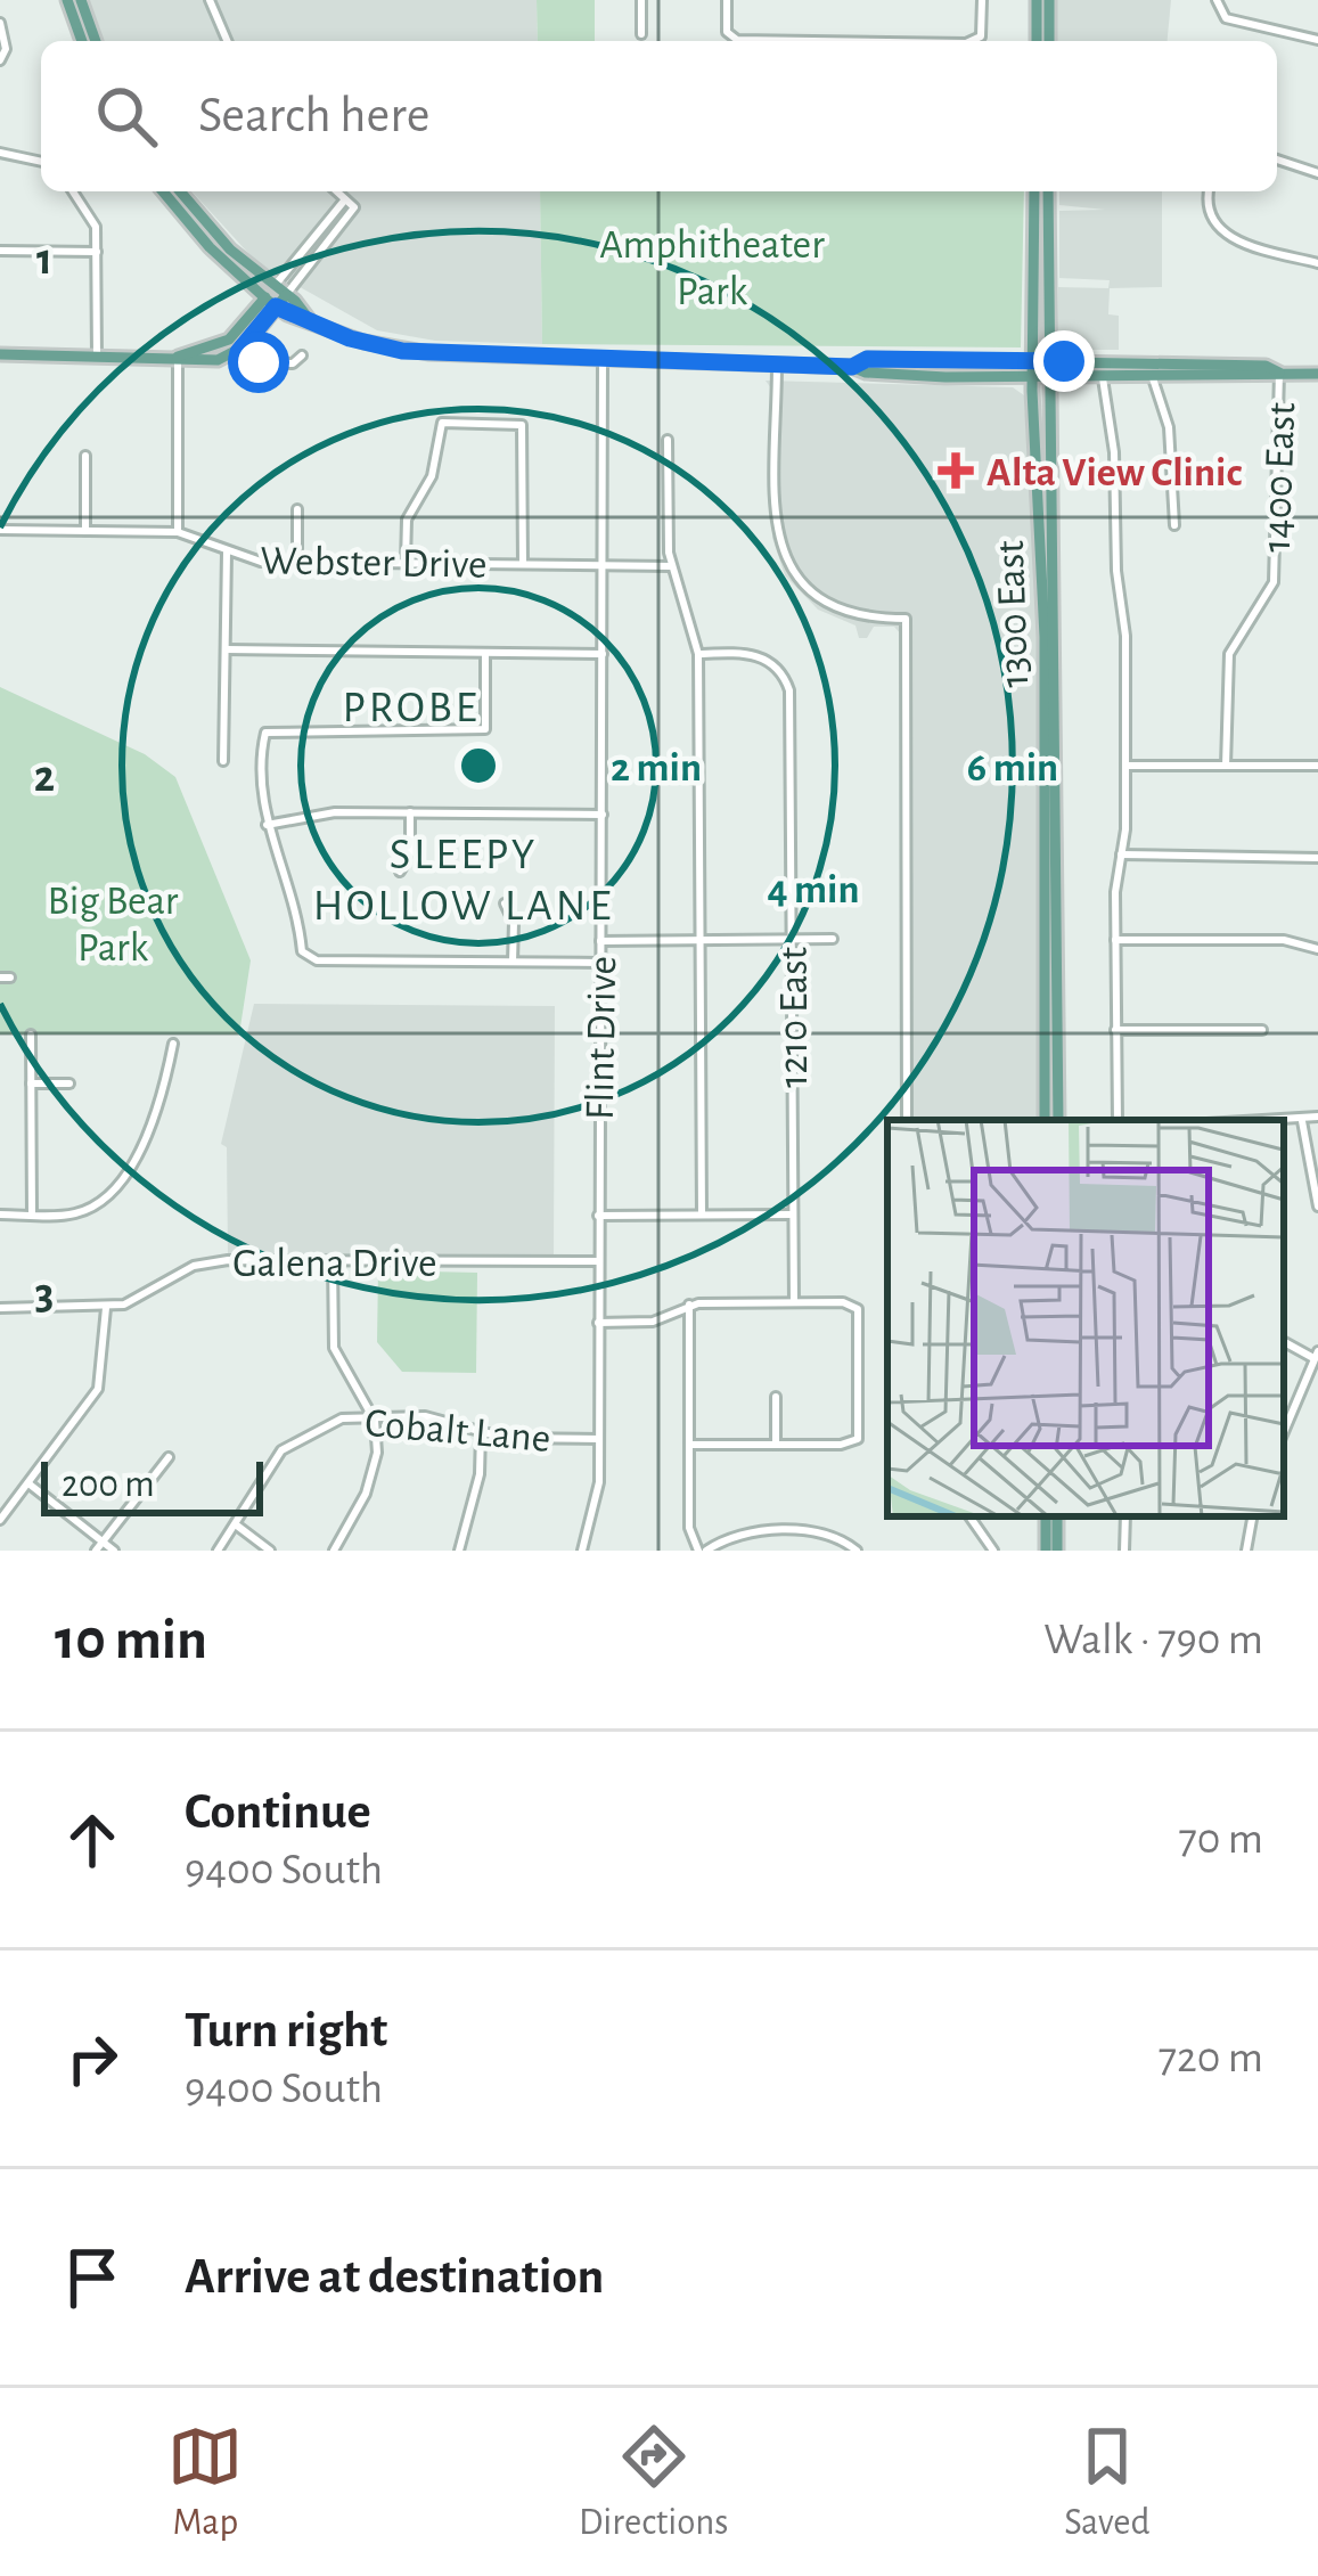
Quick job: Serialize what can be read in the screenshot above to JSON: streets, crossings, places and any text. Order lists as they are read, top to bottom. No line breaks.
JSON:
{"streets":{"main road":["1300 East"],"street":["1400 East","Webster Drive","1210 East","Flint Drive","Galena Drive","Cobalt Lane"]},"crossings":[["Webster Drive","Flint Drive"],["Flint Drive","Galena Drive"],["Flint Drive","Cobalt Lane"]],"districts":["PROBE","SLEEPY HOLLOW LANE"],"parks":["Amphitheater Park","Big Bear Park"],"places":{"health":["Alta View Clinic"]},"scale_bar":"200 m","page":{"search":"Search here","scale":"200 m","heading":["10 min","Walk · 790 m"],"list":[["Continue","9400 South","70 m"],["Turn right","9400 South","720 m"],"Arrive at destination"],"nav":["Map","Directions","Saved"]},"grid":{"rows":["1","2","3"]},"rings":["2 min","6 min","4 min"]}
